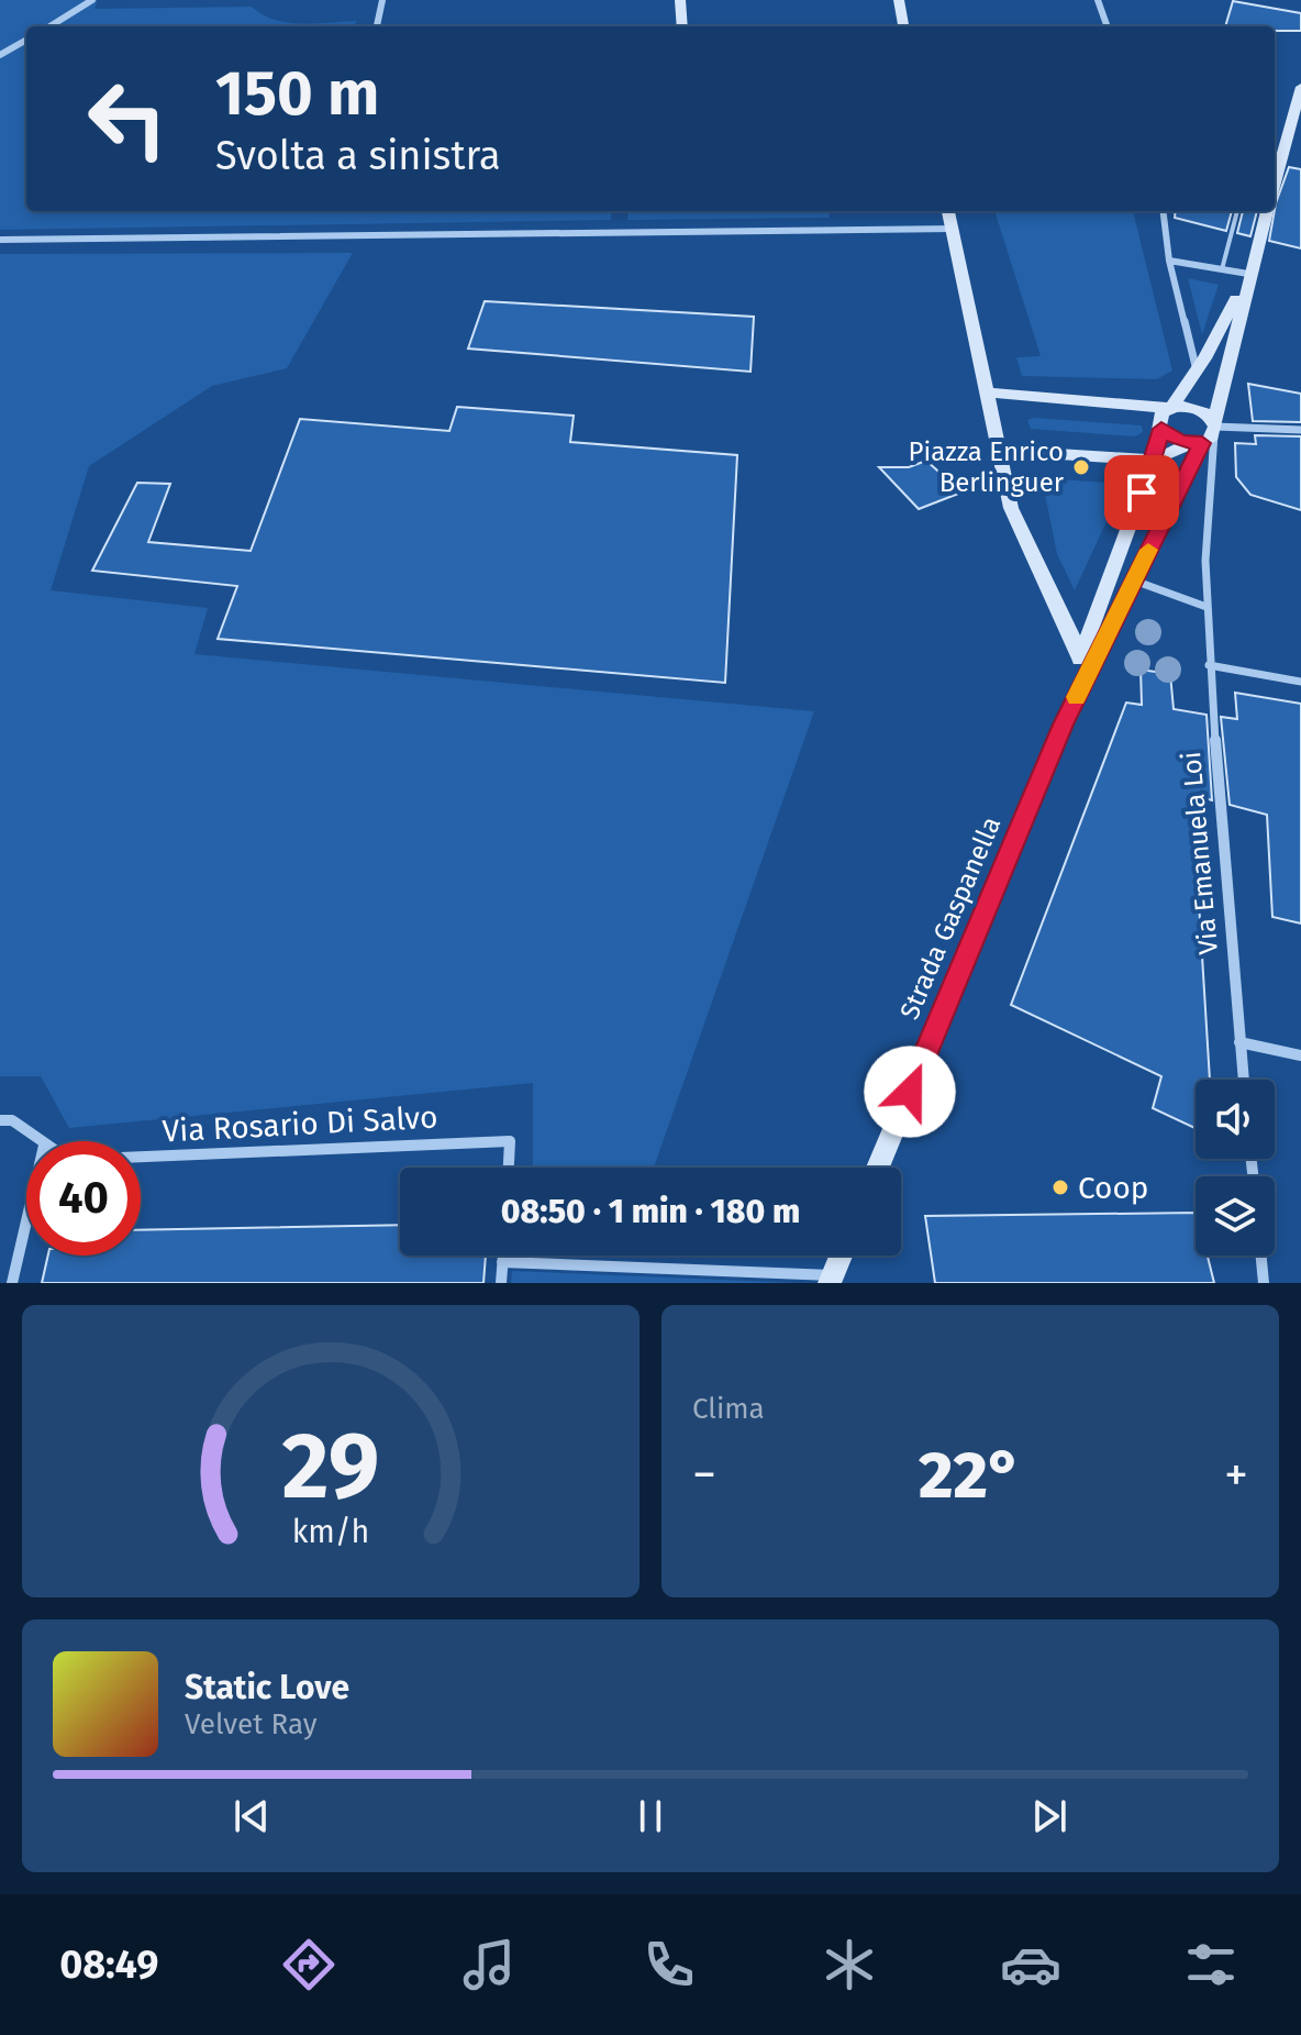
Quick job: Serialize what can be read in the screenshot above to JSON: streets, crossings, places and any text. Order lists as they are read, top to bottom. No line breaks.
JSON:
{"streets":{"street":["Via Emanuela Loi","Strada Gaspanella","Via Rosario Di Salvo"]},"crossings":[["Via Emanuela Loi","Strada Gaspanella"]],"places":["Piazza Enrico Berlinguer","Coop"],"page":{"turn":["150 m","Svolta a sinistra"],"limit":"40","trip":"08:50 · 1 min · 180 m","tile":"Clima","heat":["−","22°","+"],"song":["Static Love","Velvet Ray"],"tabs":"08:49","gauge":["29","km/h"]}}
